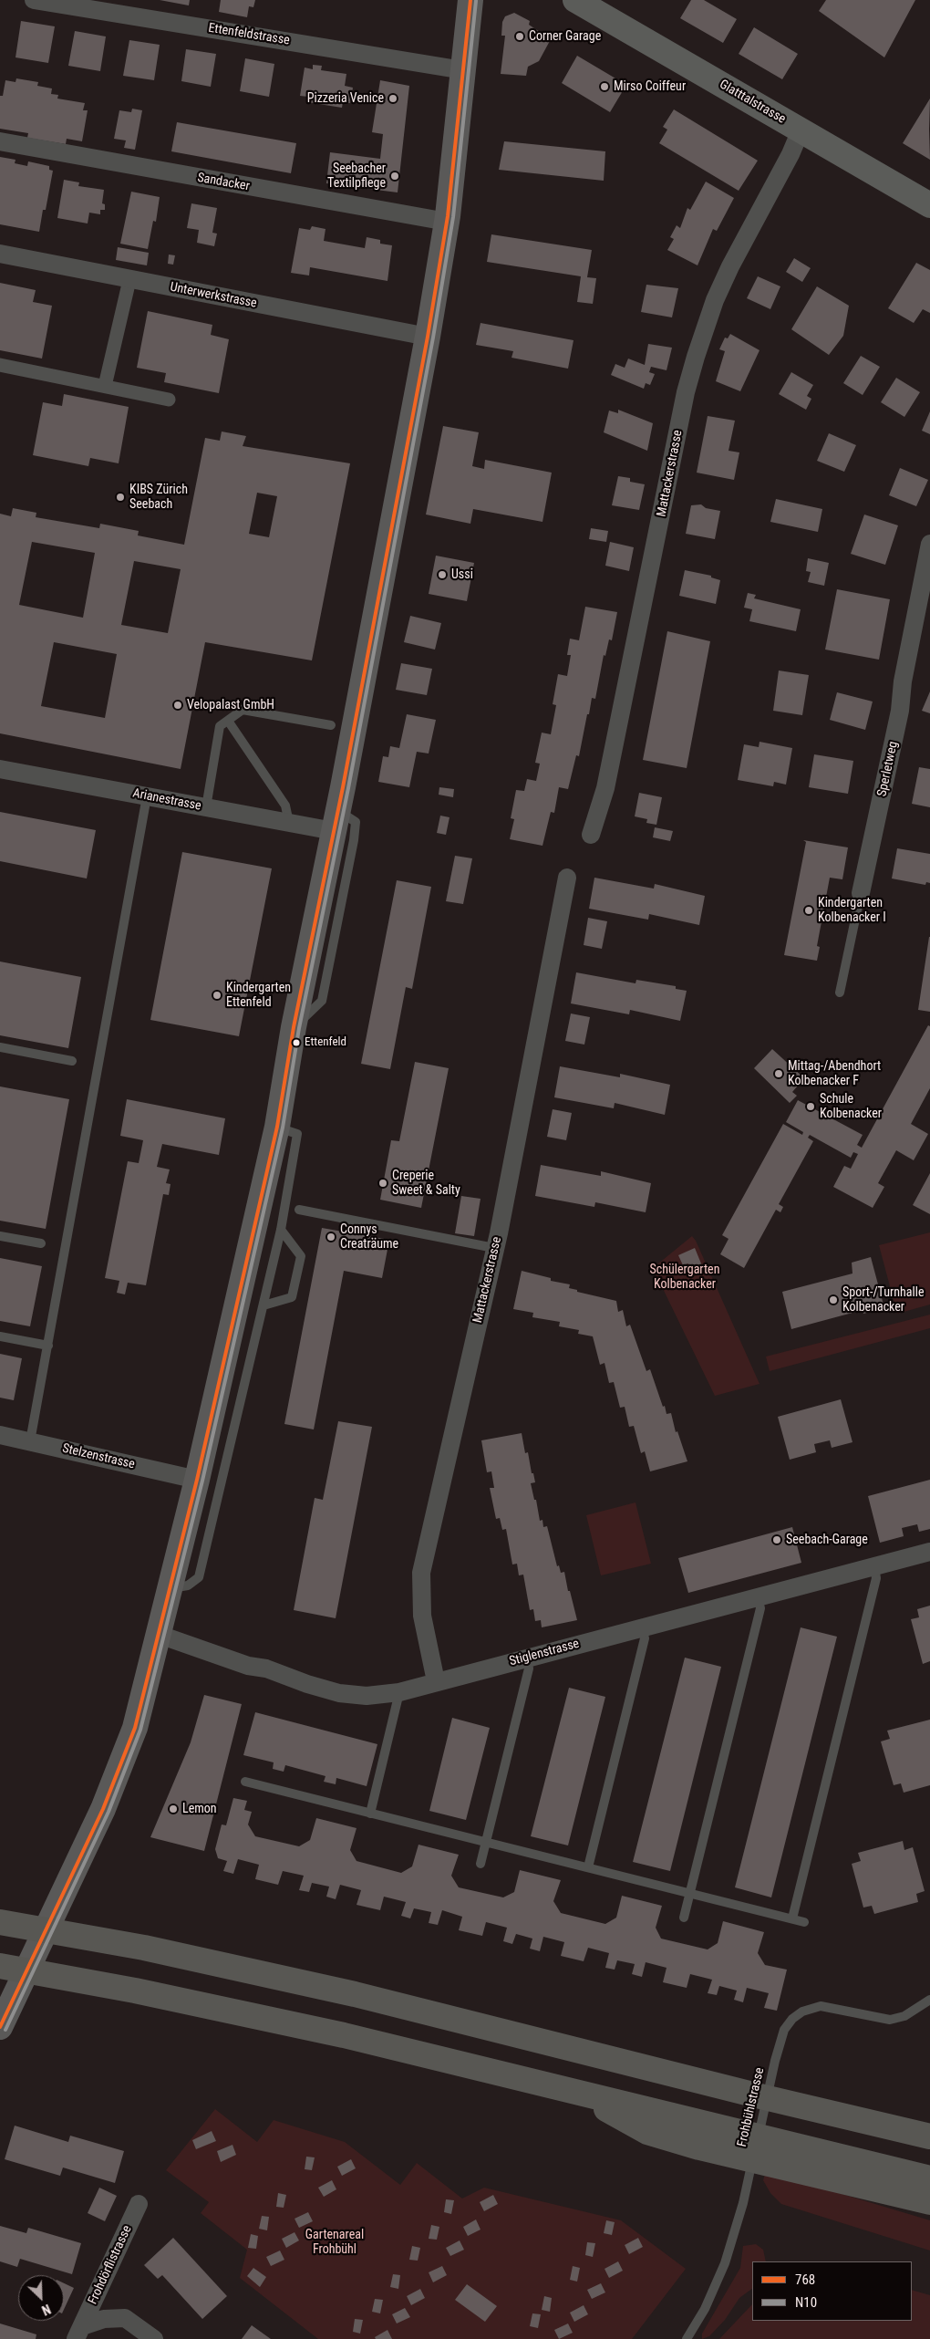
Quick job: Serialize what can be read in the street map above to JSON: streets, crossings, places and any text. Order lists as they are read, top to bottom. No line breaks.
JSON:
{"streets":{"main road":["Glatttalstrasse"],"street":["Ettenfeldstrasse","Sandacker","Unterwerkstrasse","Mattackerstrasse","Sperletweg","Arianestrasse","Stelzenstrasse","Stiglenstrasse","Frohdörflistrasse"],"lane":["Frohbühlstrasse"]},"crossings":[["Glatttalstrasse","Mattackerstrasse"],["Mattackerstrasse","Stiglenstrasse"]],"parks":["Schülergarten Kolbenacker","Gartenareal Frohbühl"],"places":["Corner Garage","Mirso Coiffeur","Pizzeria Venice","Seebacher Textilpflege","KIBS Zürich Seebach","Ussi","Velopalast GmbH","Kindergarten Kolbenacker I","Kindergarten Ettenfeld","Ettenfeld","Mittag-/Abendhort Kolbenacker F","Schule Kolbenacker","Creperie Sweet & Salty","Connys Creaträume","Sport-/Turnhalle Kolbenacker","Seebach-Garage","Lemon"],"lines":["transit line 768","transit line N10"],"legend":["768","N10"],"north":"bottom right"}
